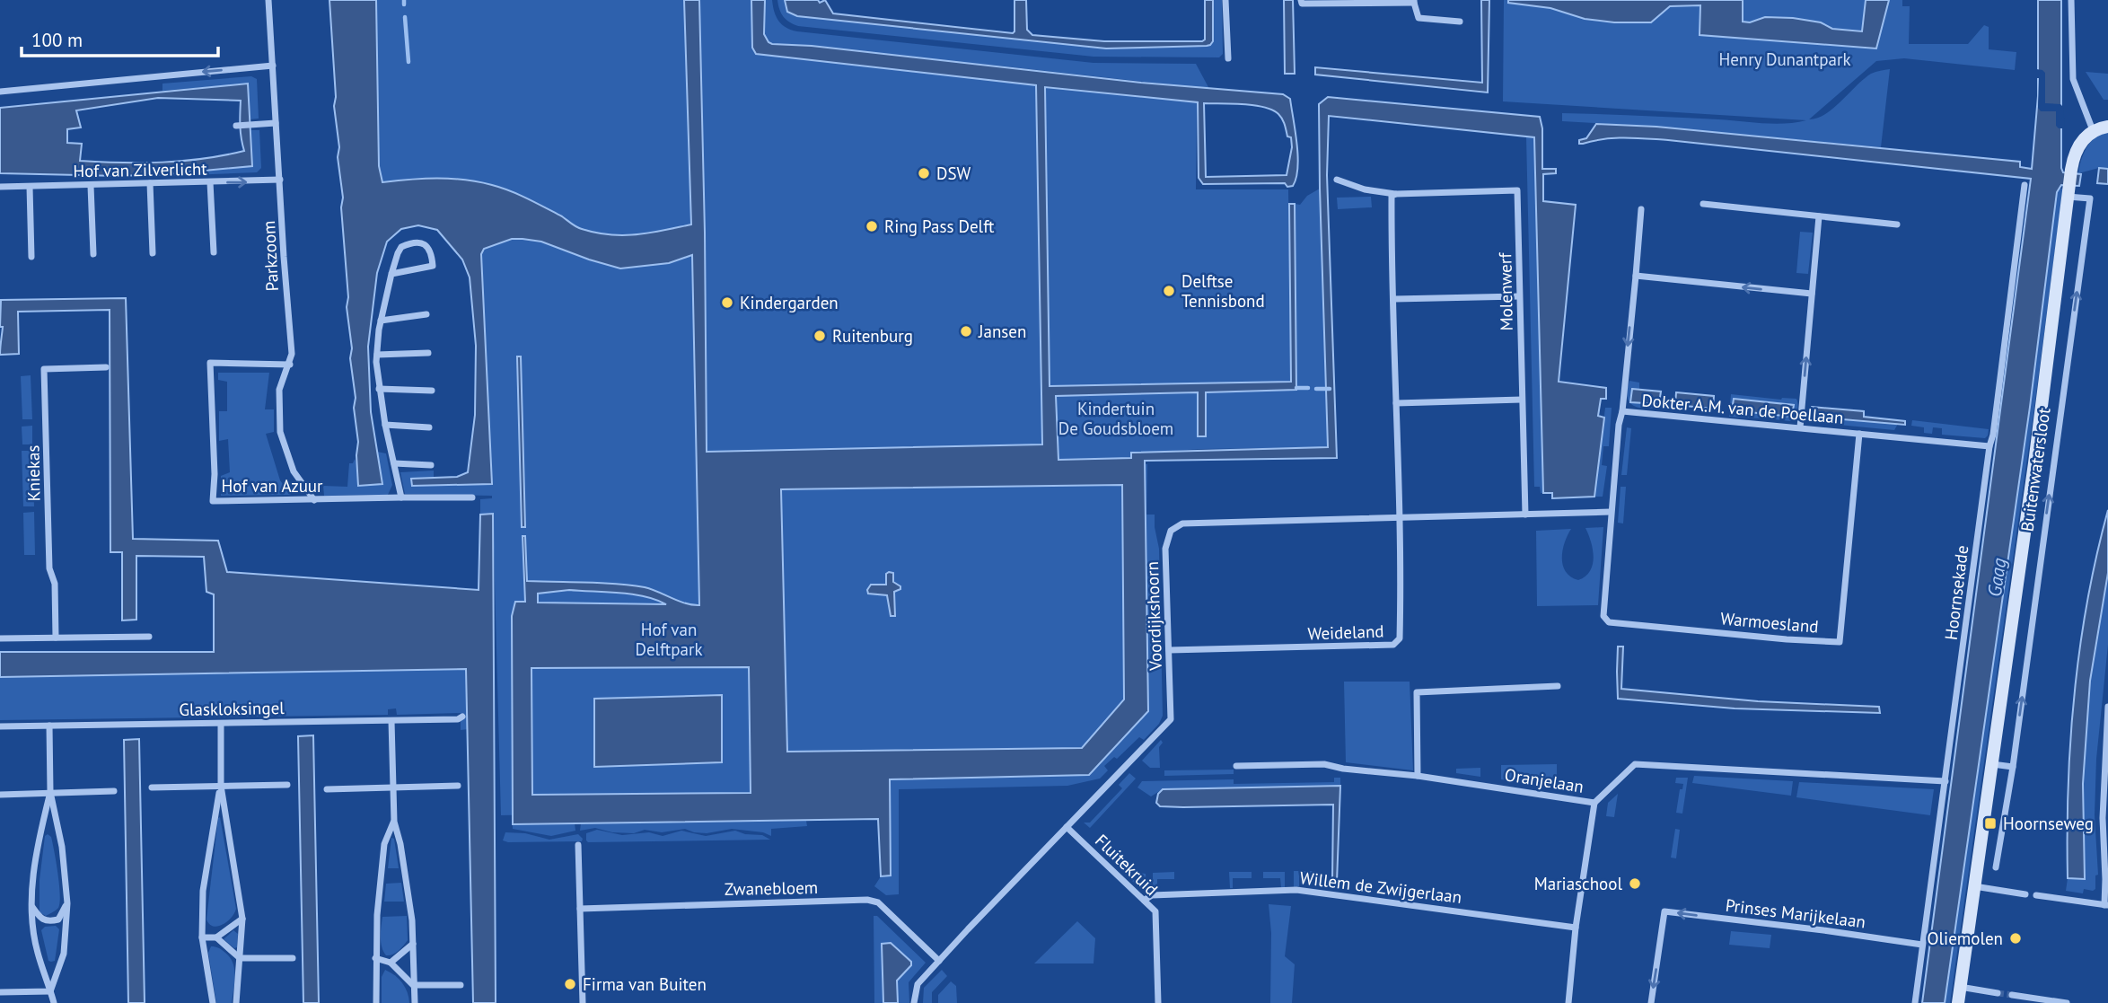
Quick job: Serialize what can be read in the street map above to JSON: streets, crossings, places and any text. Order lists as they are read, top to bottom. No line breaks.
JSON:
{"streets":{"street":["Hof van Zilverlicht","Parkzoom","Molenwerf","Dokter A.M. van de Poellaan","Buitenwatersloot","Kniekas","Hof van Azuur","Hoornsekade","Voordijkshoorn","Warmoesland","Weideland","Glaskloksingel","Oranjelaan","Fluitekruid","Willem de Zwijgerlaan","Zwanebloem","Prinses Marijkelaan"]},"crossings":[["Hof van Zilverlicht","Parkzoom"],["Parkzoom","Hof van Azuur"],["Molenwerf","Voordijkshoorn"],["Dokter A.M. van de Poellaan","Hoornsekade"],["Dokter A.M. van de Poellaan","Voordijkshoorn"],["Dokter A.M. van de Poellaan","Warmoesland"],["Hoornsekade","Oranjelaan"],["Hoornsekade","Prinses Marijkelaan"],["Voordijkshoorn","Weideland"],["Voordijkshoorn","Fluitekruid"],["Voordijkshoorn","Zwanebloem"],["Fluitekruid","Willem de Zwijgerlaan"]],"water":["Gaag"],"parks":["Henry Dunantpark","Kindertuin De Goudsbloem","Hof van Delftpark"],"places":{"other":["DSW","Ring Pass Delft","Delftse Tennisbond","Kindergarden","Jansen","Ruitenburg","Mariaschool","Oliemolen","Firma van Buiten"],"transit":["Hoornseweg"]},"scale_bar":"100 m"}
